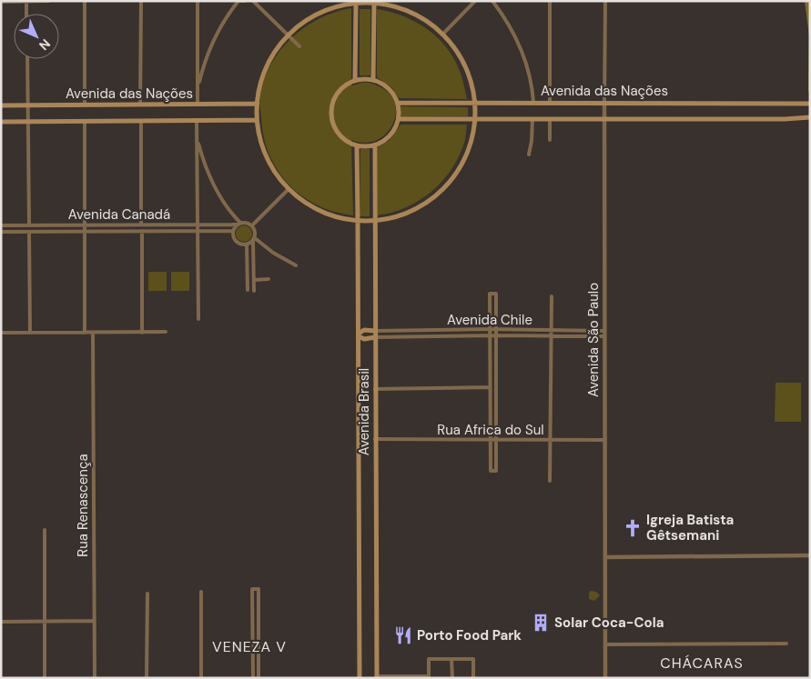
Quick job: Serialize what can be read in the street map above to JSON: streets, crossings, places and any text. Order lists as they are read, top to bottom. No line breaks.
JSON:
{"streets":{"main road":["Avenida das Nações","Avenida Brasil"],"street":["Avenida Canadá","Avenida Chile","Avenida São Paulo","Rua Africa do Sul","Rua Renascença"]},"crossings":[["Avenida das Nações","Avenida São Paulo"],["Avenida das Nações","Avenida Brasil"],["Avenida Chile","Avenida São Paulo"],["Avenida Chile","Avenida Brasil"],["Avenida São Paulo","Rua Africa do Sul"],["Avenida Brasil","Rua Africa do Sul"]],"districts":["VENEZA V","CHÁCARAS"],"places":{"church":["Igreja Batista Gêtsemani"],"building":["Solar Coca-Cola"],"restaurant":["Porto Food Park"]},"north":"bottom right"}
